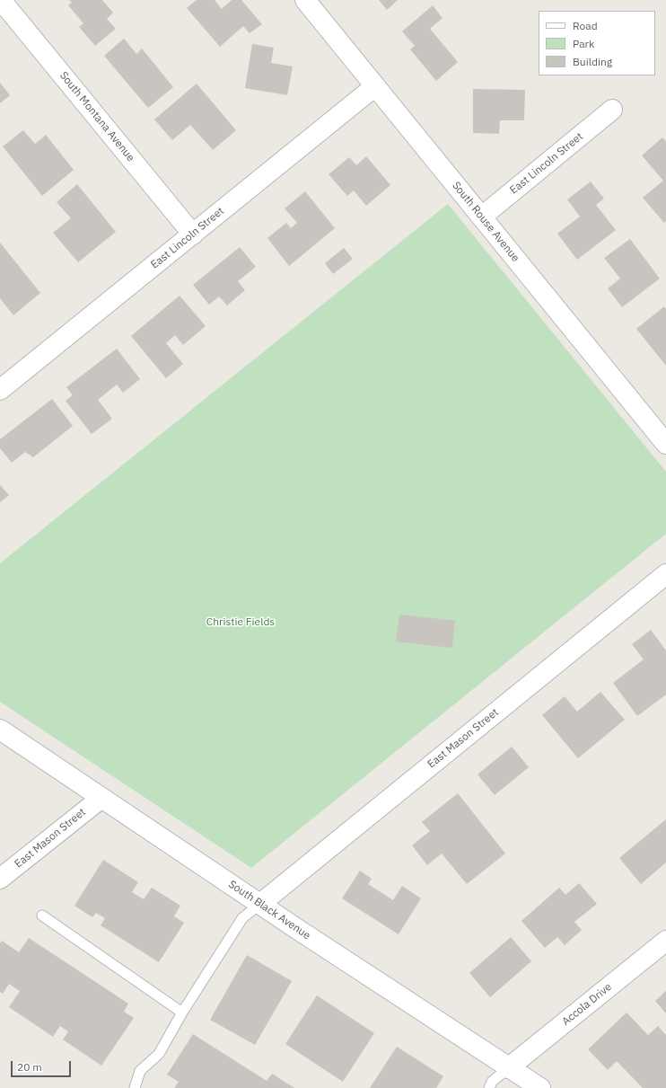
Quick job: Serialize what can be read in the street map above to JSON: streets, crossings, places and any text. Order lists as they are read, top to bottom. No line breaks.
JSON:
{"streets":{"street":["South Montana Avenue","East Lincoln Street","South Rouse Avenue","East Mason Street","South Black Avenue","Accola Drive"]},"crossings":[["South Montana Avenue","East Lincoln Street"],["East Lincoln Street","South Rouse Avenue"],["East Mason Street","South Black Avenue"],["South Black Avenue","Accola Drive"]],"parks":["Christie Fields"],"legend":["Road","Park","Building"],"scale_bar":"20 m"}
